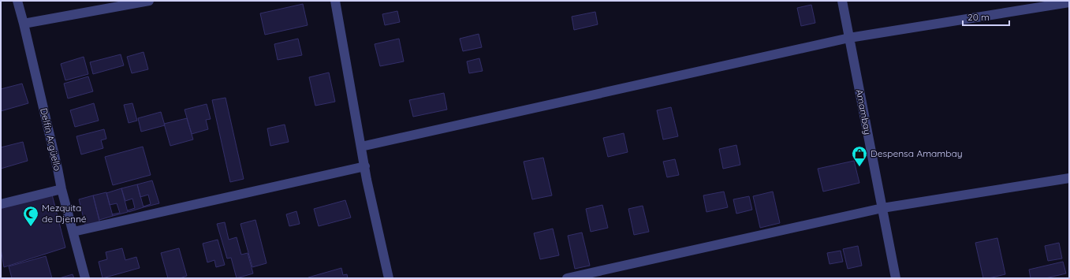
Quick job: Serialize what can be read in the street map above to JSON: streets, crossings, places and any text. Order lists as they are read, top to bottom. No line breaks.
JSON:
{"streets":{"street":["Amambay","Delfín Argüello"]},"places":{"shop":["Despensa Amambay"],"mosque":["Mezquita de Djenné"]},"scale_bar":"20 m"}
